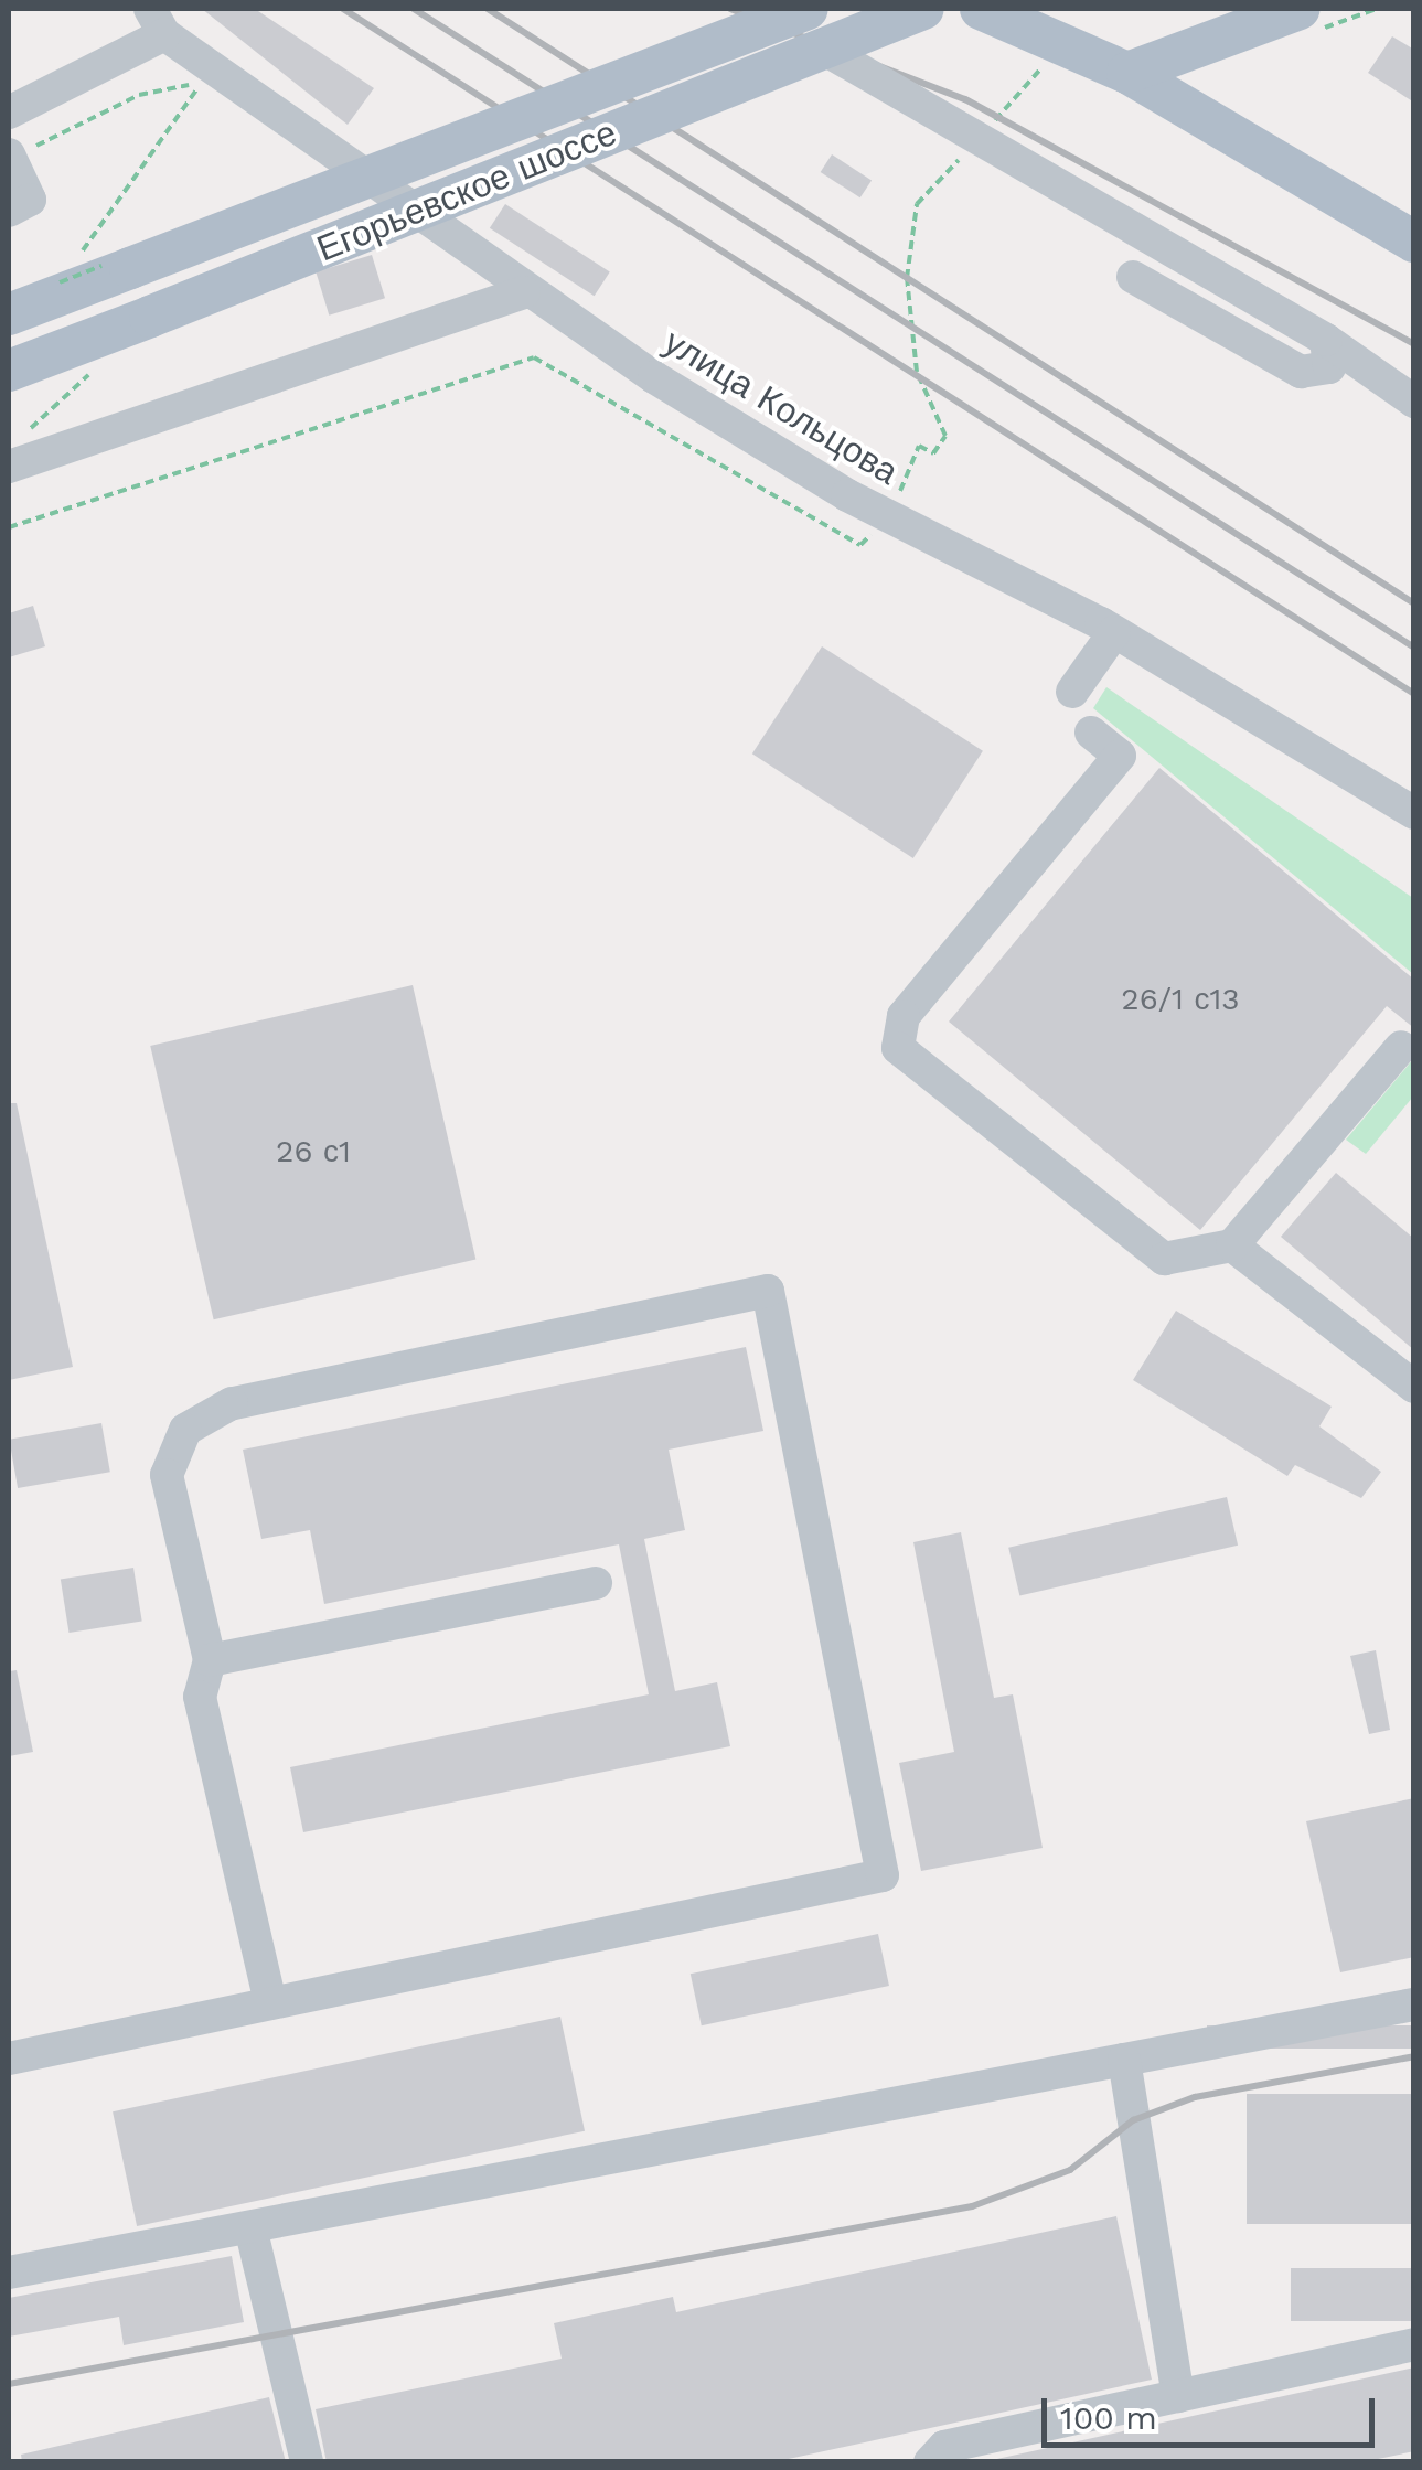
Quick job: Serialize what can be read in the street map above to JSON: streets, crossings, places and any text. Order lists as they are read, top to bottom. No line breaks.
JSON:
{"streets":{"main road":["Егорьевское шоссе"],"street":["улица Кольцова"]},"house_numbers":["26/1 с13","26 с1"],"scale_bar":"100 m"}
